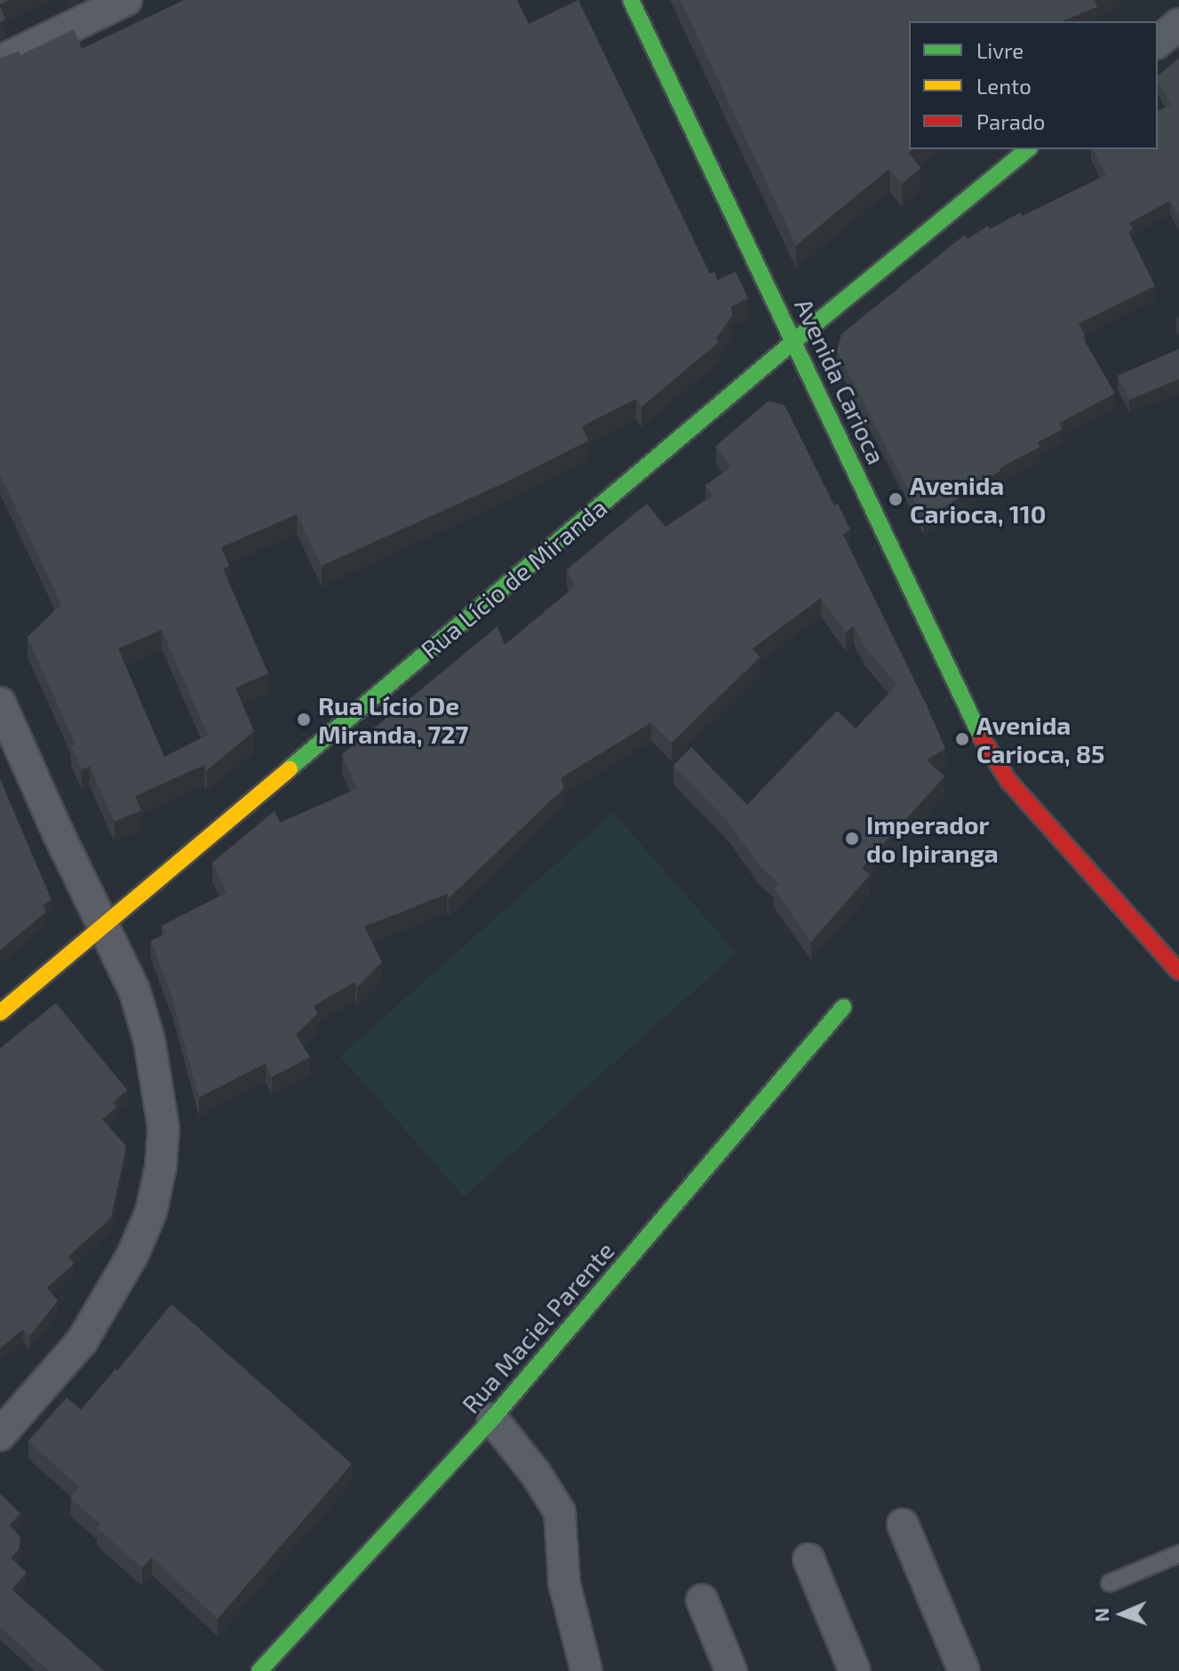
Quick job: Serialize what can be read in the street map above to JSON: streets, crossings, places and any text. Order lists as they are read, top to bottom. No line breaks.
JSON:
{"streets":{"street":["Avenida Carioca","Rua Lício de Miranda","Rua Maciel Parente"]},"crossings":[["Avenida Carioca","Rua Lício de Miranda"]],"places":["Avenida Carioca, 110","Rua Lício De Miranda, 727","Avenida Carioca, 85","Imperador do Ipiranga"],"legend":["Livre","Lento","Parado"],"north":"left"}
